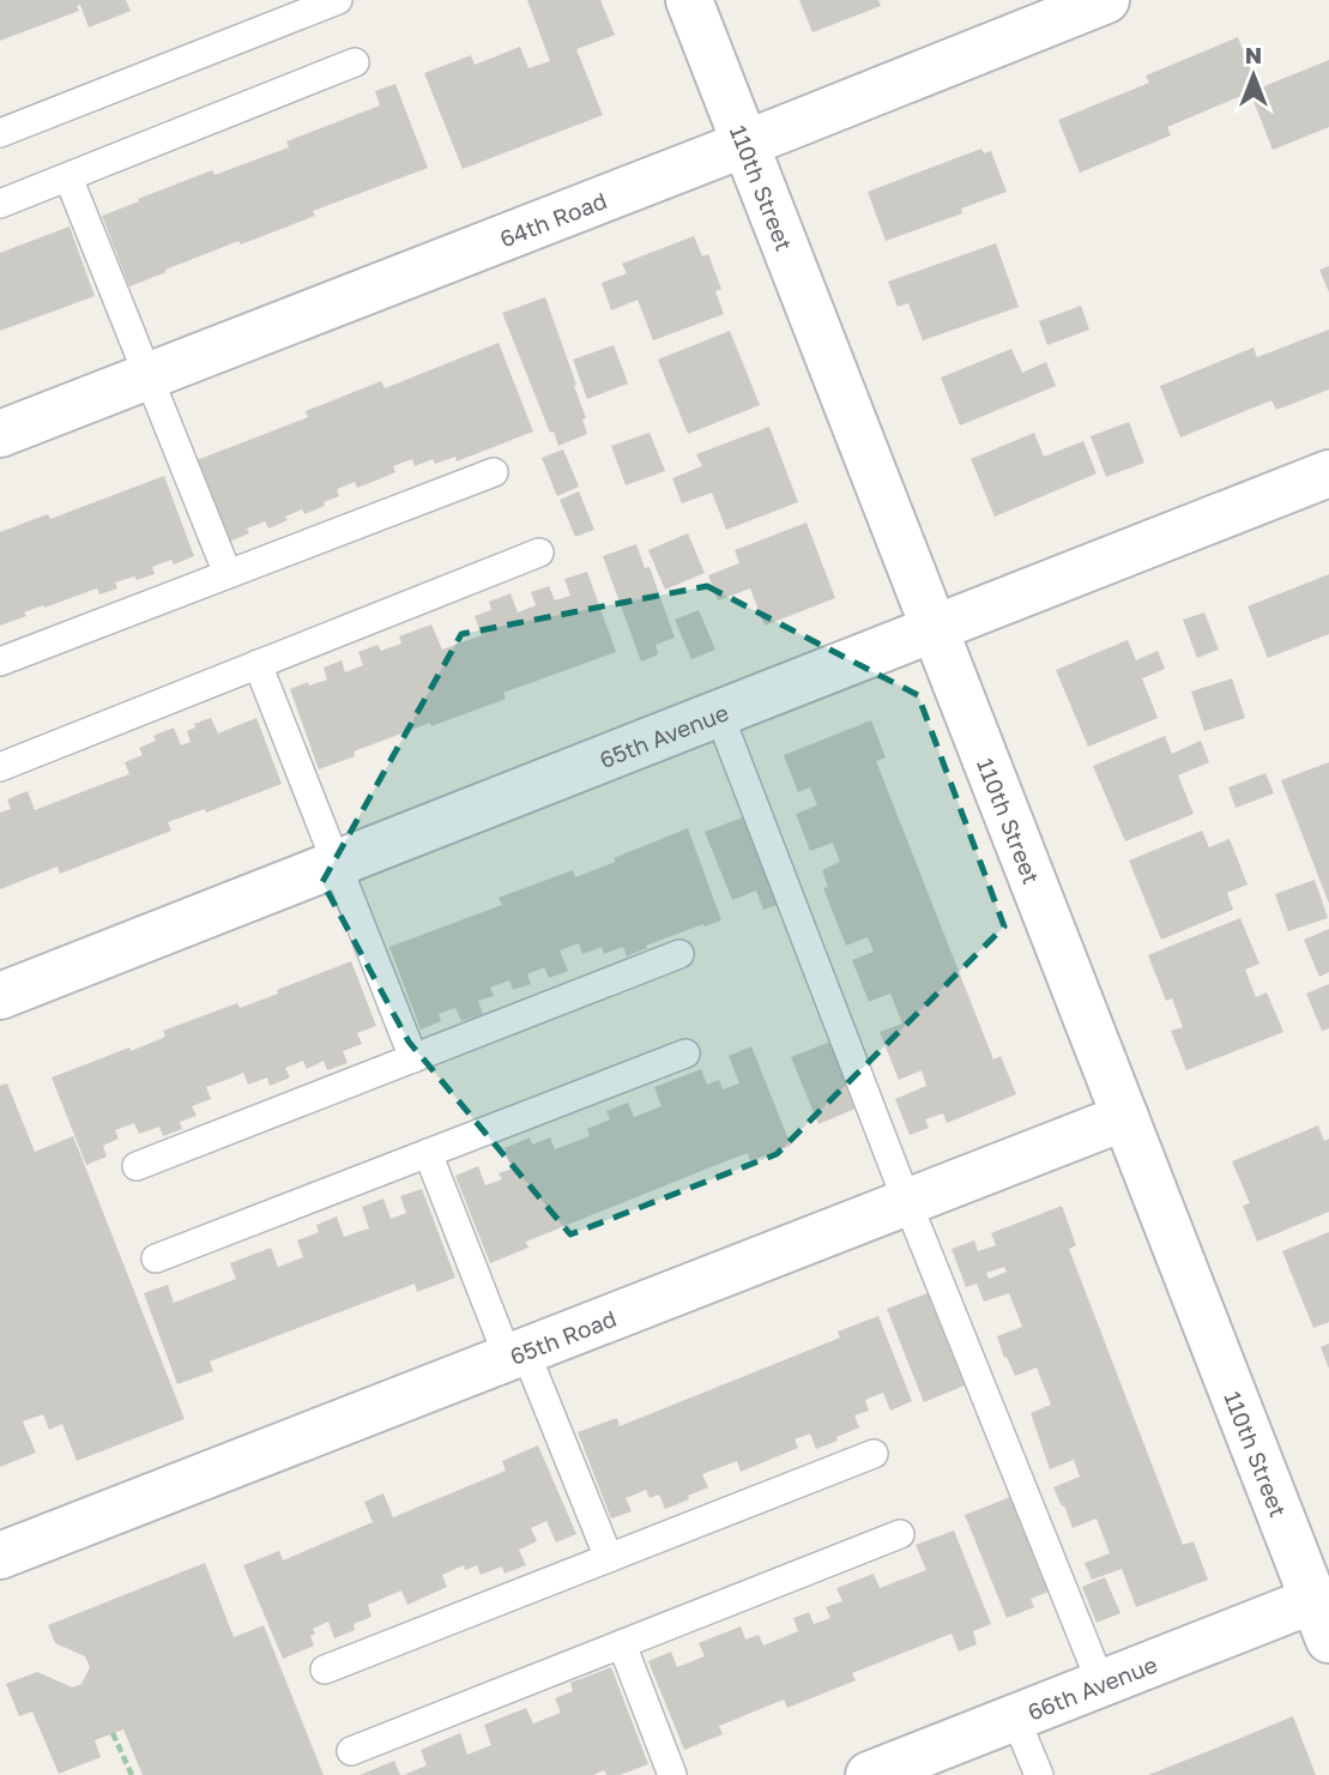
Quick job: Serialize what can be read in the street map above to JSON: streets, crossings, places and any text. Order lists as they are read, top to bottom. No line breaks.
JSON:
{"streets":{"street":["110th Street","64th Road","65th Avenue","65th Road","66th Avenue"]},"crossings":[["110th Street","64th Road"],["110th Street","65th Avenue"],["110th Street","65th Road"],["110th Street","66th Avenue"]],"north":"top"}
